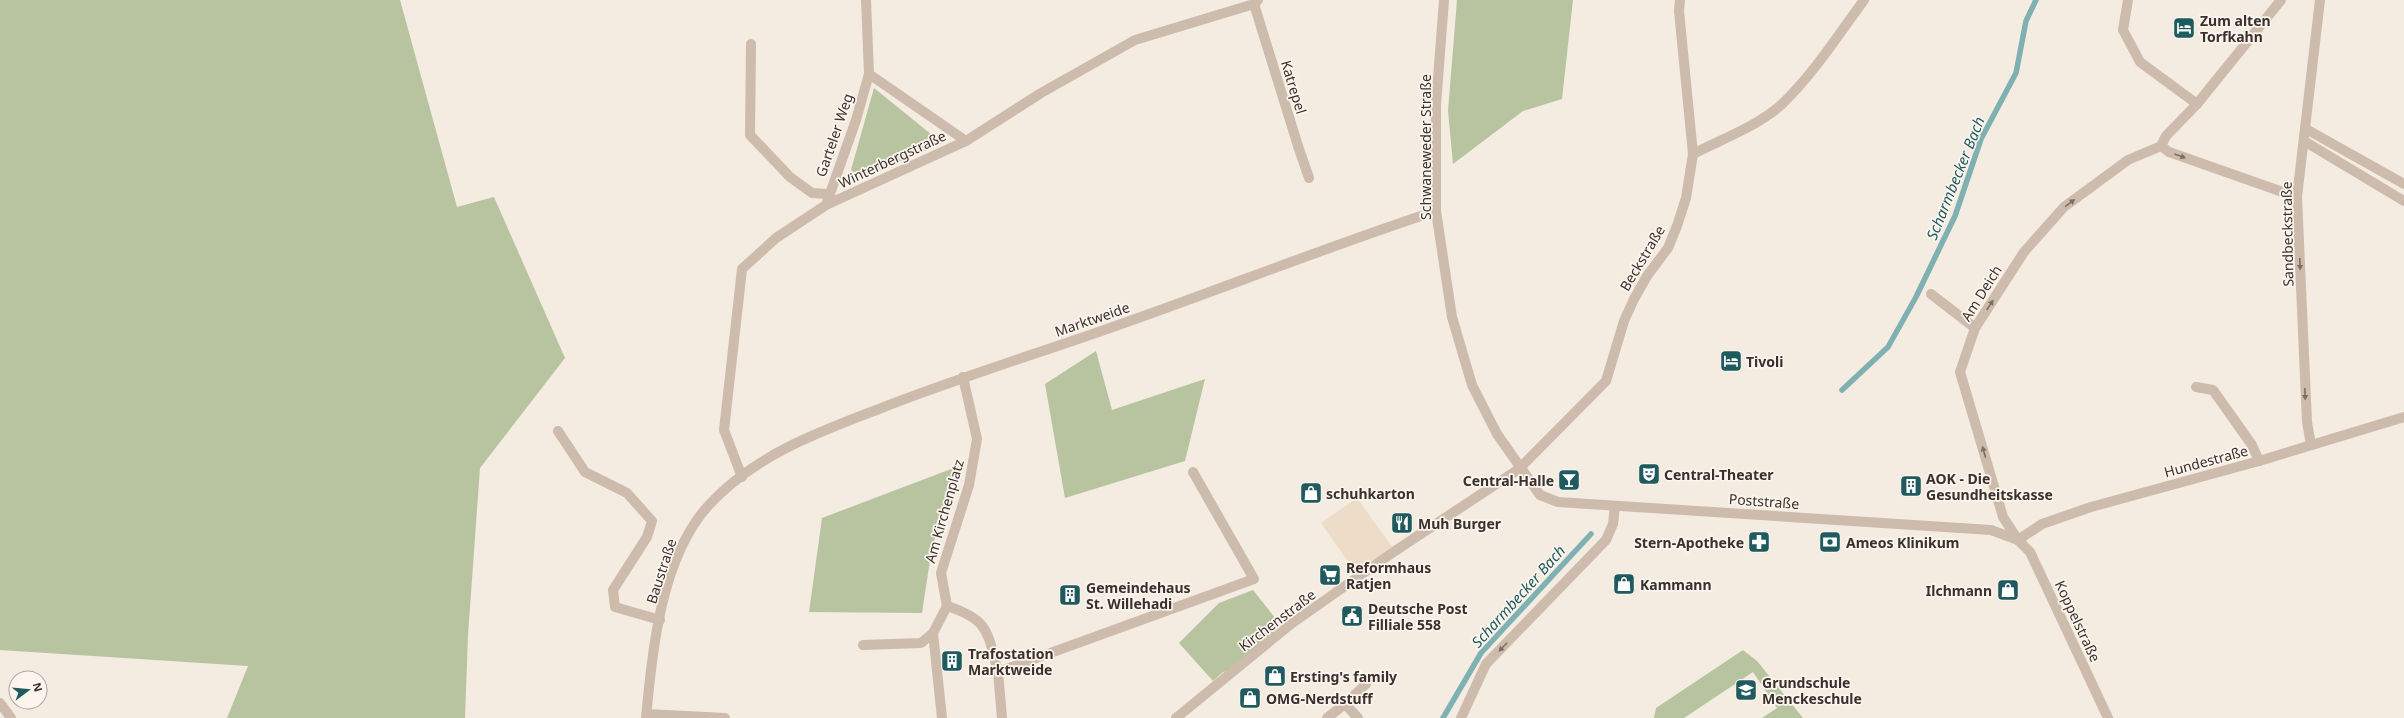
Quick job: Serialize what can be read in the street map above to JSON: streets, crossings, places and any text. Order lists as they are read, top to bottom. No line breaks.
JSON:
{"streets":{"street":["Katrepel","Garteler Weg","Schwaneweder Straße","Winterbergstraße","Sandbeckstraße","Beckstraße","Am Deich","Marktweide","Hundestraße","Poststraße","Am Kirchenplatz","Baustraße","Kirchenstraße","Koppelstraße"]},"crossings":[["Katrepel","Winterbergstraße"],["Garteler Weg","Winterbergstraße"],["Schwaneweder Straße","Beckstraße"],["Schwaneweder Straße","Marktweide"],["Schwaneweder Straße","Poststraße"],["Schwaneweder Straße","Kirchenstraße"],["Winterbergstraße","Baustraße"],["Sandbeckstraße","Hundestraße"],["Beckstraße","Poststraße"],["Beckstraße","Kirchenstraße"],["Am Deich","Hundestraße"],["Am Deich","Poststraße"],["Am Deich","Koppelstraße"],["Marktweide","Am Kirchenplatz"],["Marktweide","Baustraße"],["Hundestraße","Poststraße"],["Hundestraße","Koppelstraße"],["Poststraße","Kirchenstraße"],["Poststraße","Koppelstraße"]],"one_way":["Sandbeckstraße","Am Deich"],"water":["Scharmbecker Bach"],"places":{"hotel":["Zum alten Torfkahn","Tivoli"],"theatre":["Central-Theater"],"bar":["Central-Halle"],"building":["AOK - Die Gesundheitskasse","Gemeindehaus St. Willehadi","Trafostation Marktweide"],"shop":["schuhkarton","Kammann","Ilchmann","Ersting's family","OMG-Nerdstuff"],"restaurant":["Muh Burger"],"pharmacy":["Stern-Apotheke"],"bank":["Ameos Klinikum"],"supermarket":["Reformhaus Ratjen"],"public building":["Deutsche Post Filliale 558"],"school or university":["Grundschule Menckeschule"]},"north":"right"}
